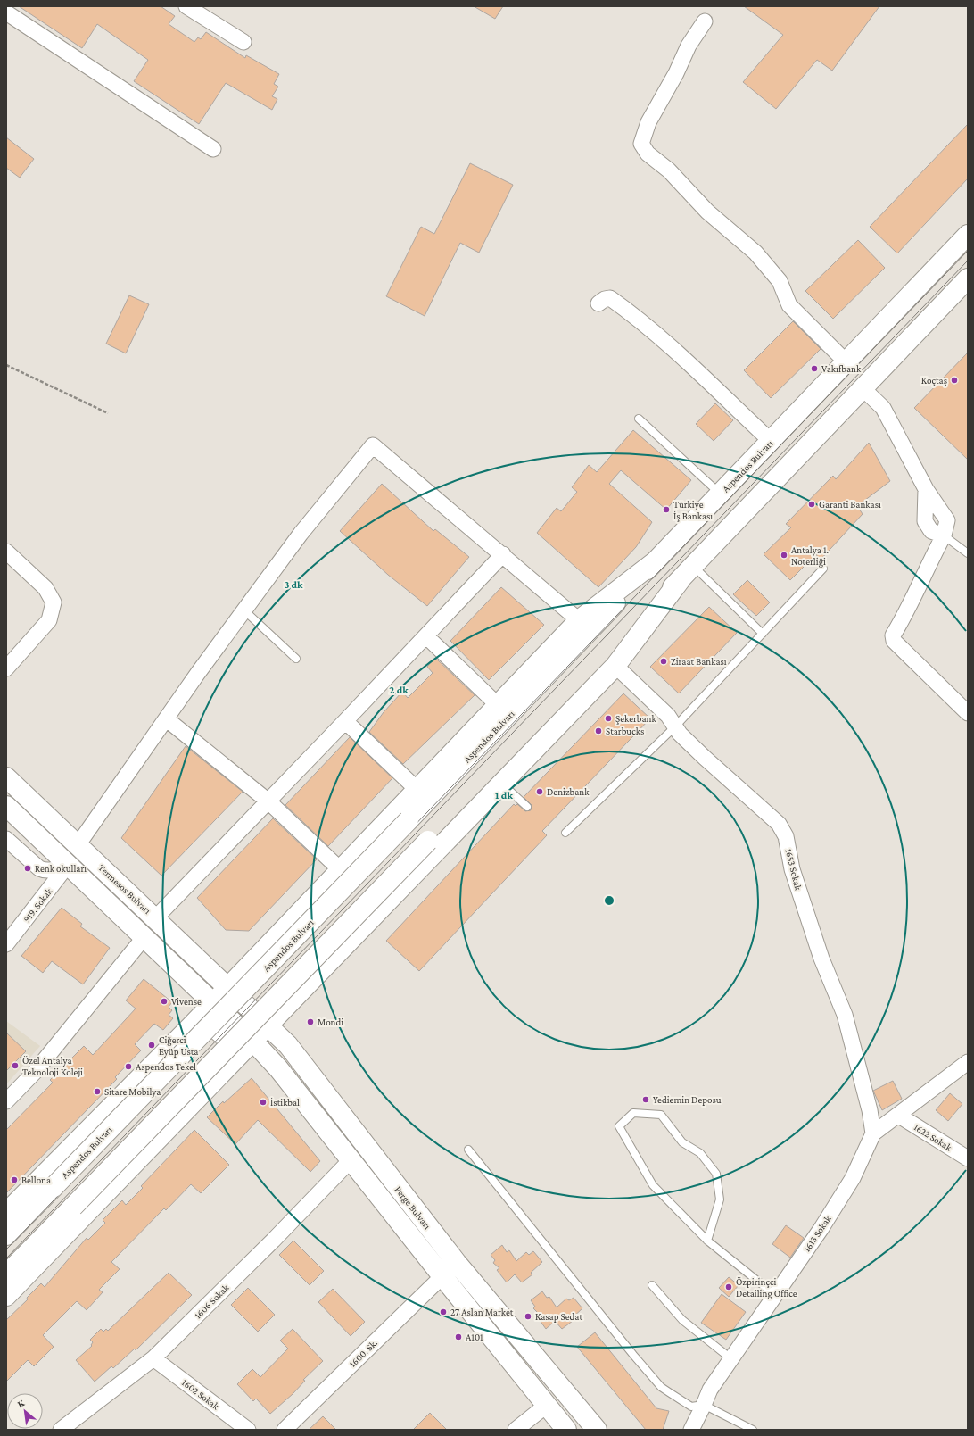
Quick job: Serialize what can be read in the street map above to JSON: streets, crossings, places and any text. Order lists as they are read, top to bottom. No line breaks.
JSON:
{"streets":{"main road":["Aspendos Bulvarı","Termesos Bulvarı","Perge Bulvarı"],"street":["1653 Sokak","919. Sokak","1622 Sokak","1613 Sokak","1606 Sokak","1600. Sk.","1602 Sokak"]},"crossings":[["1653 Sokak","1613 Sokak"],["Termesos Bulvarı","Perge Bulvarı"],["Perge Bulvarı","1606 Sokak"],["Perge Bulvarı","1600. Sk."],["1606 Sokak","1602 Sokak"]],"places":["Vakıfbank","Koçtaş","Garanti Bankası","Türkiye İş Bankası","Antalya 1. Noterliği","Ziraat Bankası","Şekerbank","Starbucks","Denizbank","Renk okulları","Vivense","Mondi","Ciğerci Eyüp Usta","Özel Antalya Teknoloji Koleji","Aspendos Tekel","Sitare Mobilya","Yediemin Deposu","İstikbal","Bellona","Özpirinçci Detailing Office","27 Aslan Market","Kasap Sedat","A101"],"north":"top left","rings":["3 dk","2 dk","1 dk"]}
